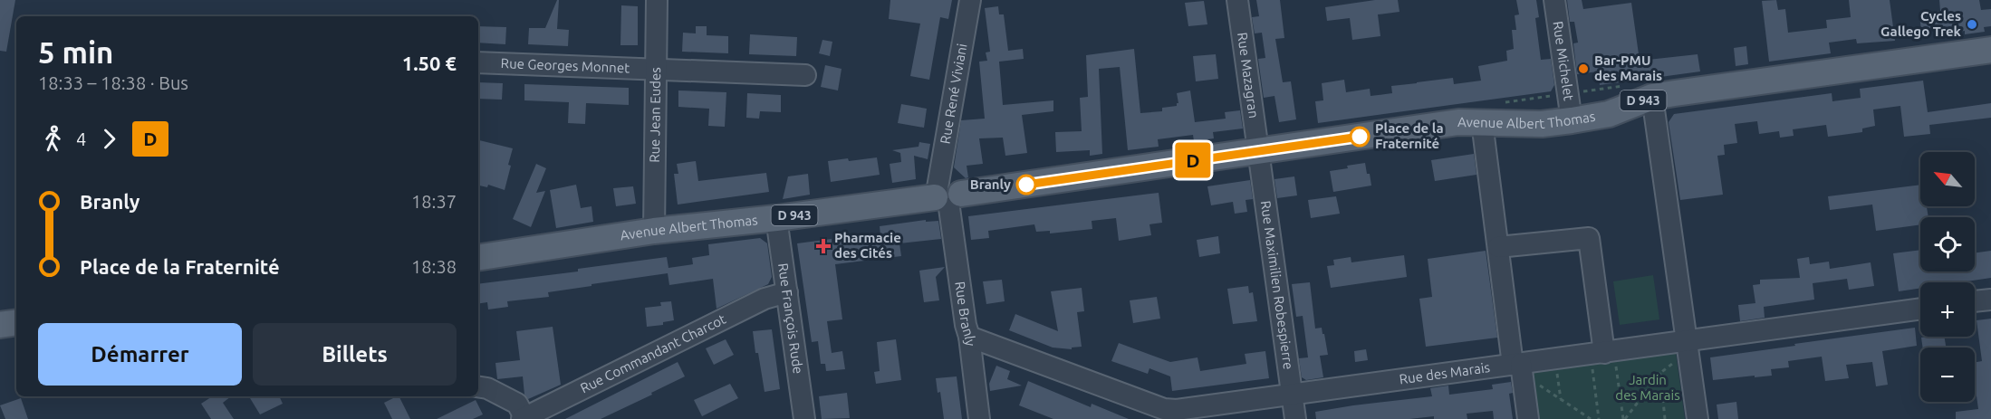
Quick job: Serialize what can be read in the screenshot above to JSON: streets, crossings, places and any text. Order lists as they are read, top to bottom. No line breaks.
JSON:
{"streets":{"main road":["D 943","Avenue Albert Thomas"],"street":["Rue Michelet","Rue Georges Monnet","Rue Mazagran","Rue René Viviani","Rue Jean Eudes","Rue Maximilien Robespierre","Rue Branly","Rue François Rude","Rue Commandant Charcot","Rue des Marais"]},"crossings":[["Rue Michelet","Avenue Albert Thomas"],["Rue Georges Monnet","Rue Jean Eudes"],["Rue Mazagran","Avenue Albert Thomas"],["Rue Mazagran","Rue Maximilien Robespierre"],["Rue René Viviani","Avenue Albert Thomas"],["Rue René Viviani","Rue Branly"],["Rue Jean Eudes","Avenue Albert Thomas"],["Avenue Albert Thomas","Rue Maximilien Robespierre"],["Avenue Albert Thomas","Rue Branly"],["Avenue Albert Thomas","Rue François Rude"],["Rue Maximilien Robespierre","Rue des Marais"],["Rue Branly","Rue des Marais"],["Rue François Rude","Rue Commandant Charcot"]],"parks":["Jardin des Marais"],"places":{"other":["Cycles Gallego Trek","Bar-PMU des Marais","Place de la Fraternité","Branly"],"health":["Pharmacie des Cités"]},"lines":["bus line D"],"north":"top left","page":{"on_map":"D","heading":["5 min","18:33 – 18:38 · Bus","1.50 €"],"legs":["4","D"],"map_buttons":["+","−"],"list":[{"name":"Branly","value":"18:37"},{"name":"Place de la Fraternité","value":"18:38"}],"buttons":["Démarrer","Billets"]}}
